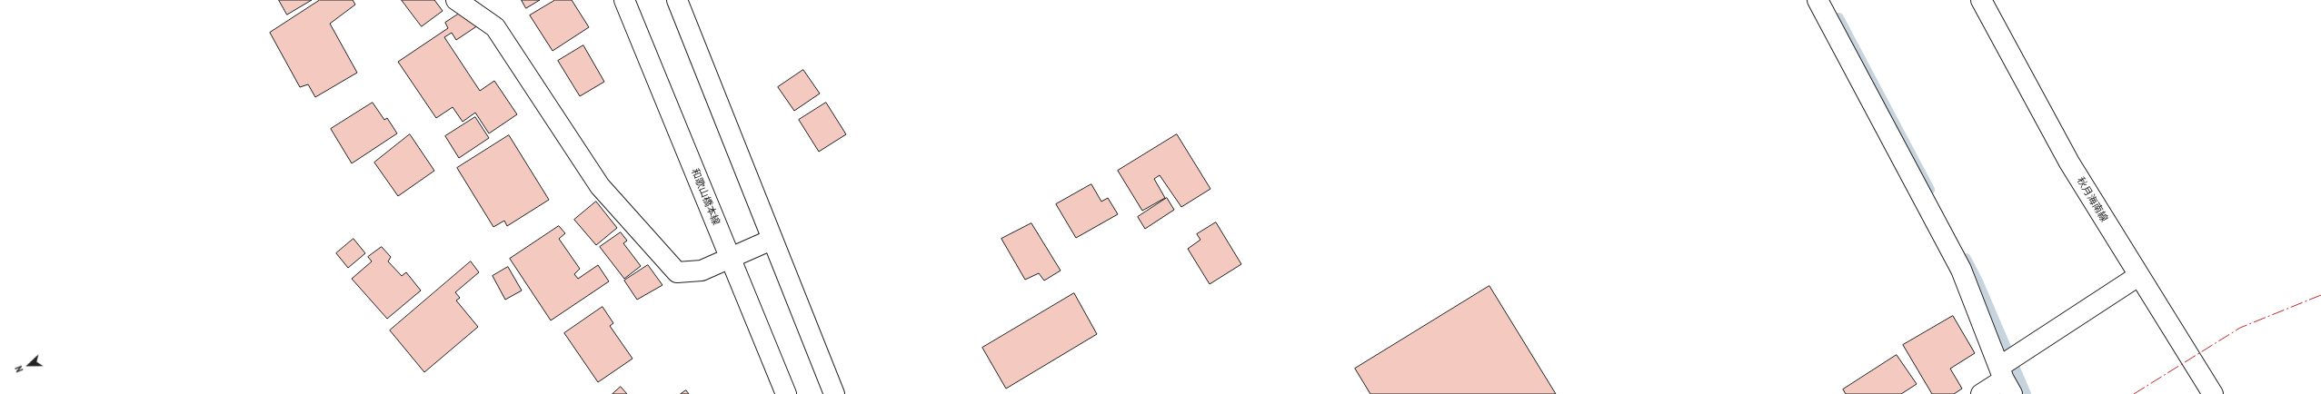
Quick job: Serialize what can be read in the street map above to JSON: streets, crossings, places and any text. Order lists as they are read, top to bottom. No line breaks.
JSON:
{"streets":{"main road":["和歌山橋本線","秋月海南線"]},"north":"left"}
